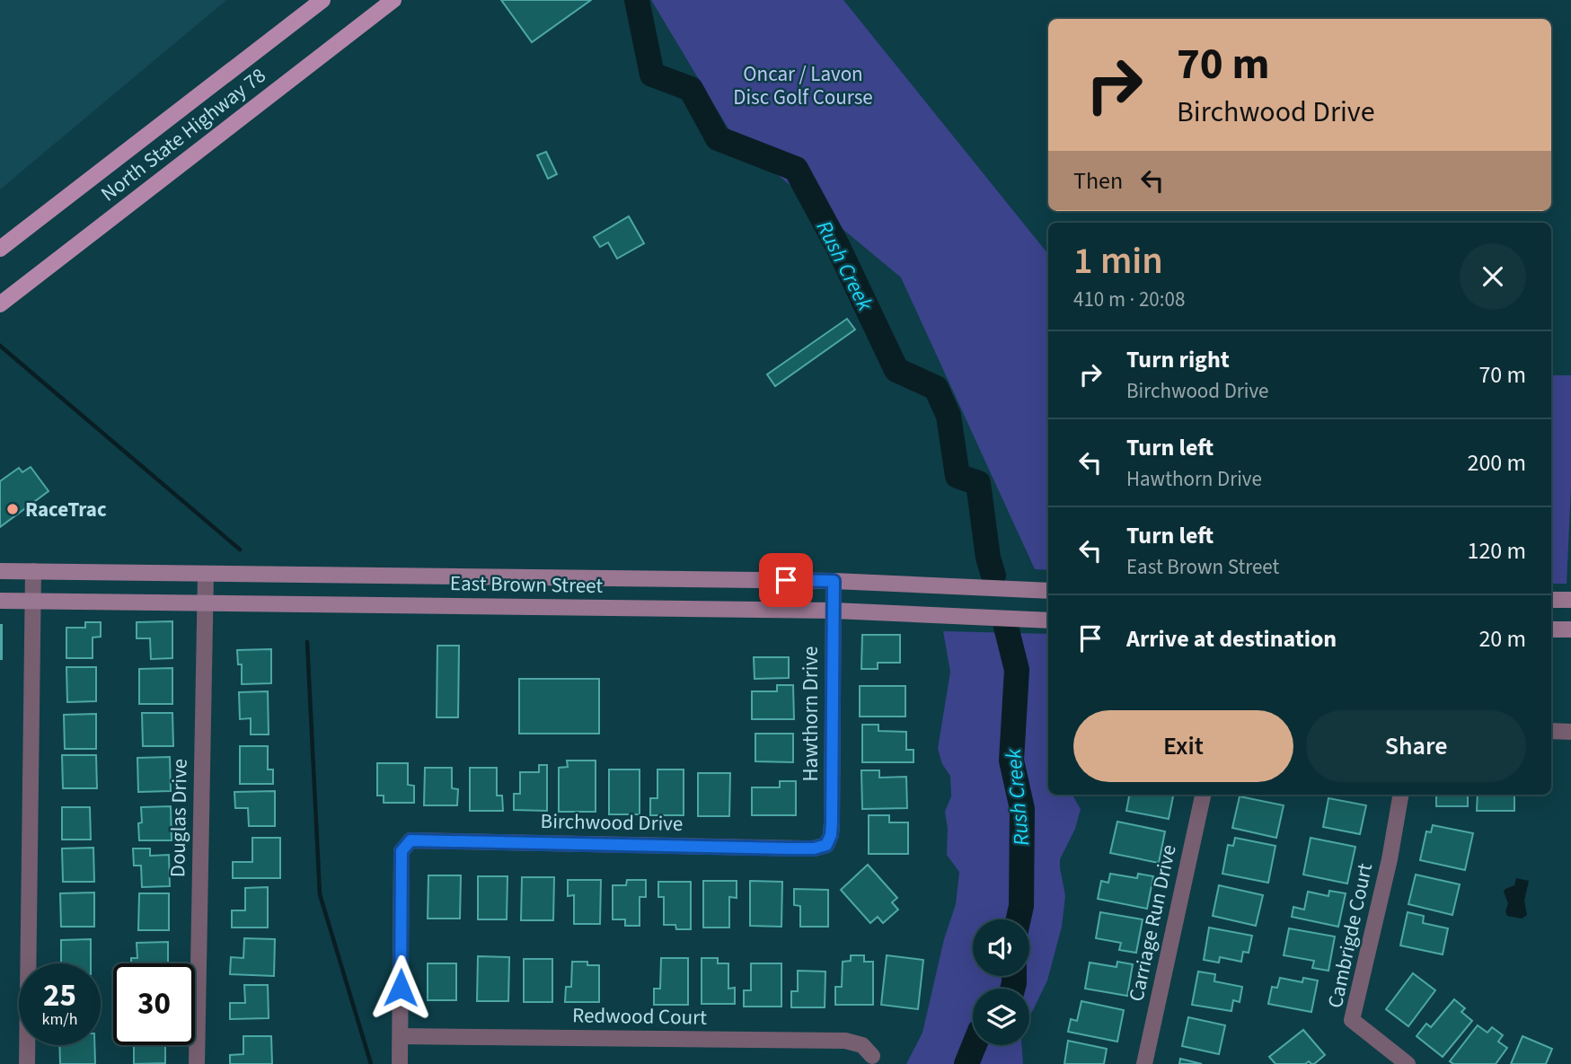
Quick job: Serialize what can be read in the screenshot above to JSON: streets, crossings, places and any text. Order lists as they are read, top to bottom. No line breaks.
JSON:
{"streets":{"main road":["North State Highway 78","East Brown Street"],"street":["Hawthorn Drive","Douglas Drive","Birchwood Drive","Carriage Run Drive","Cambrigde Court","Redwood Court"]},"crossings":[["East Brown Street","Hawthorn Drive"],["East Brown Street","Douglas Drive"],["Hawthorn Drive","Birchwood Drive"],["Birchwood Drive","Redwood Court"]],"water":["Rush Creek"],"parks":["Oncar / Lavon Disc Golf Course"],"places":["RaceTrac"],"page":{"turn":["70 m","Birchwood Drive"],"then":"Then","heading":["1 min","410 m · 20:08"],"list":[{"name":"Turn right","note":"Birchwood Drive","value":"70 m"},{"name":"Turn left","note":"Hawthorn Drive","value":"200 m"},{"name":"Turn left","note":"East Brown Street","value":"120 m"},{"name":"Arrive at destination","value":"20 m"}],"buttons":["Exit","Share"],"speed":"25 km/h","limit":"30"}}
